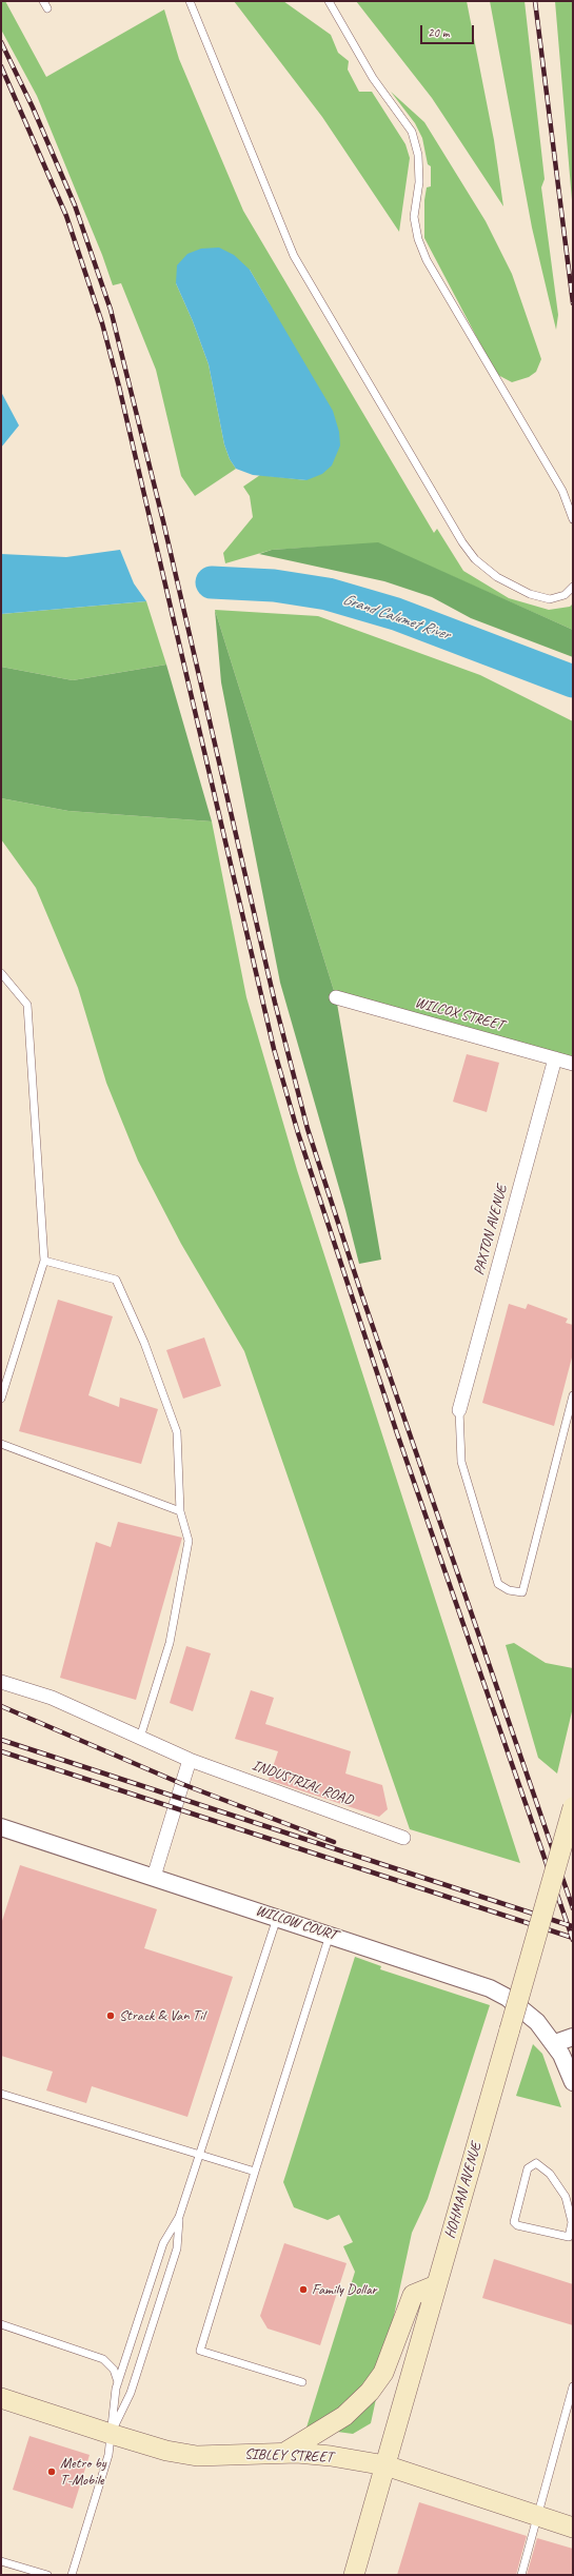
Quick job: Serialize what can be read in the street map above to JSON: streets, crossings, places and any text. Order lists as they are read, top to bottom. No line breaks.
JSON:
{"streets":{"main road":["HOHMAN AVENUE","SIBLEY STREET"],"street":["WILCOX STREET","PAXTON AVENUE","INDUSTRIAL ROAD","WILLOW COURT"]},"crossings":[["WILCOX STREET","PAXTON AVENUE"],["HOHMAN AVENUE","SIBLEY STREET"]],"water":["Grand Calumet River"],"places":["Strack & Van Til","Family Dollar","Metro by T-Mobile"],"scale_bar":"20 m"}
